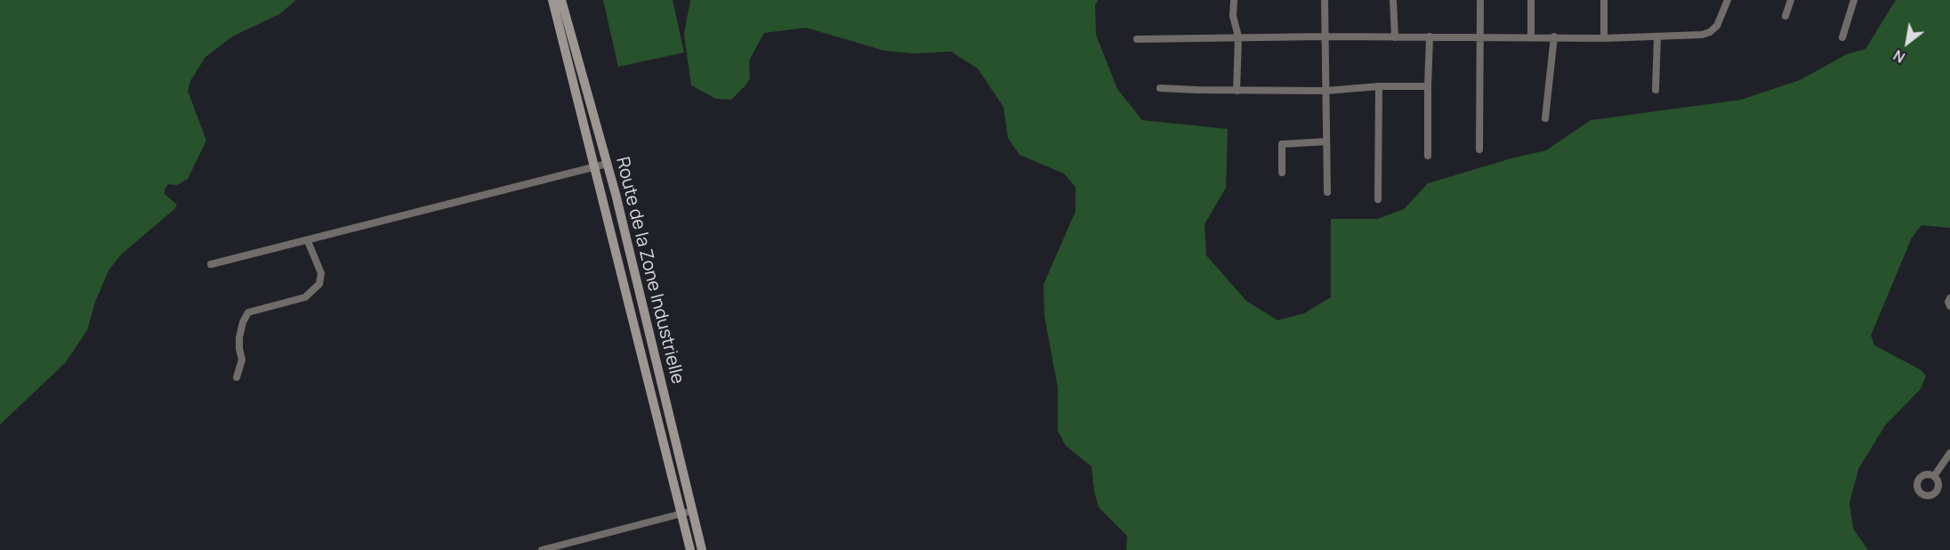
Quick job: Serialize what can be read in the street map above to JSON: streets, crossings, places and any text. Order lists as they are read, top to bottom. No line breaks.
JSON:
{"streets":{"main road":["Route de la Zone Industrielle"]},"north":"bottom left"}
